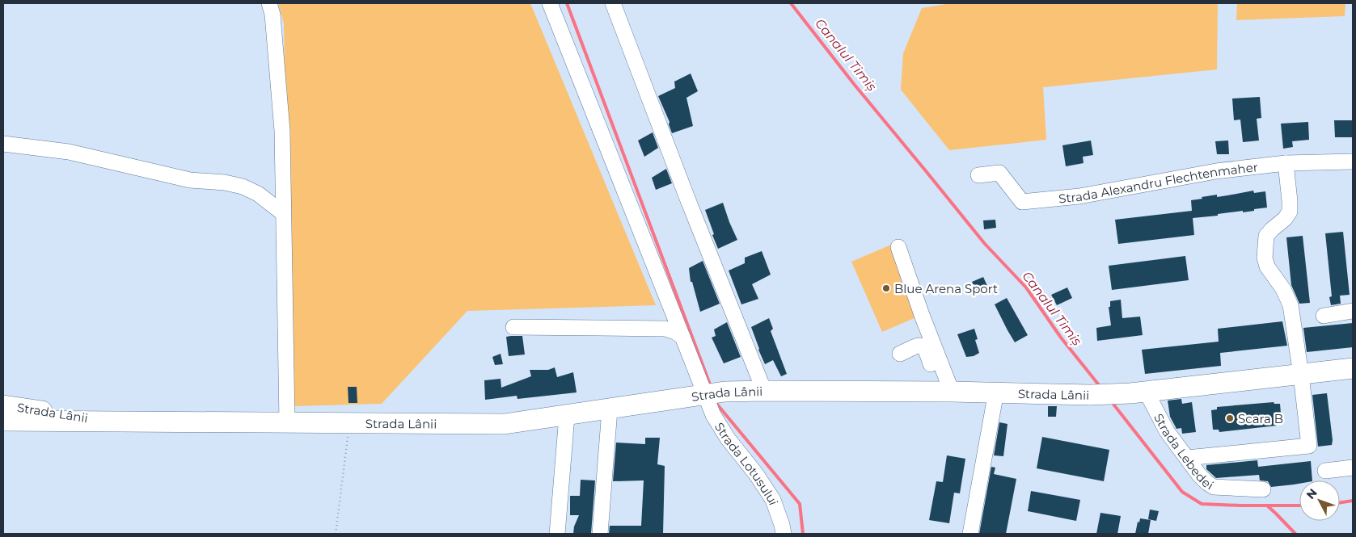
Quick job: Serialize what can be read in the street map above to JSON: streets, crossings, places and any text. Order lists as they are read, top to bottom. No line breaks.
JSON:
{"streets":{"main road":["Strada Lânii"],"street":["Strada Alexandru Flechtenmaher","Strada Lebedei","Strada Lotusului"]},"crossings":[["Strada Lânii","Strada Lebedei"],["Strada Lânii","Strada Lotusului"]],"water":["Canalul Timiș"],"places":["Blue Arena Sport","Scara B"],"north":"top left"}
